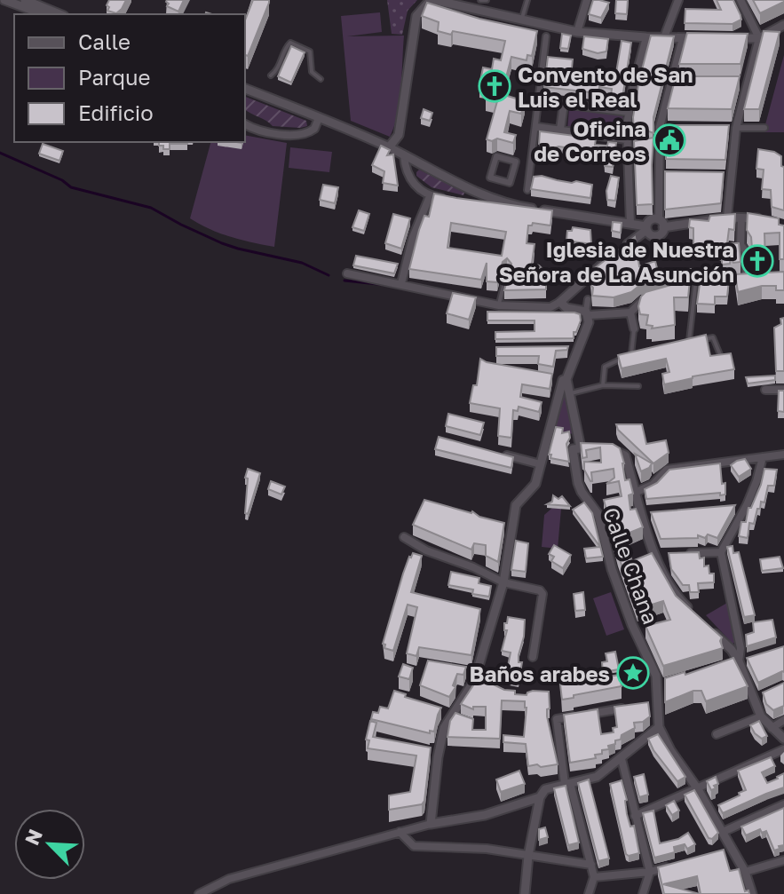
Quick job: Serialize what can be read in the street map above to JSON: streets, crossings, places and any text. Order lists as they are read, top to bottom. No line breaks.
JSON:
{"streets":{"street":["Calle Chana"]},"places":{"church":["Convento de San Luis el Real","Iglesia de Nuestra Señora de La Asunción"],"public building":["Oficina de Correos"],"place":["Baños arabes"]},"legend":["Calle","Parque","Edificio"],"north":"top left"}
